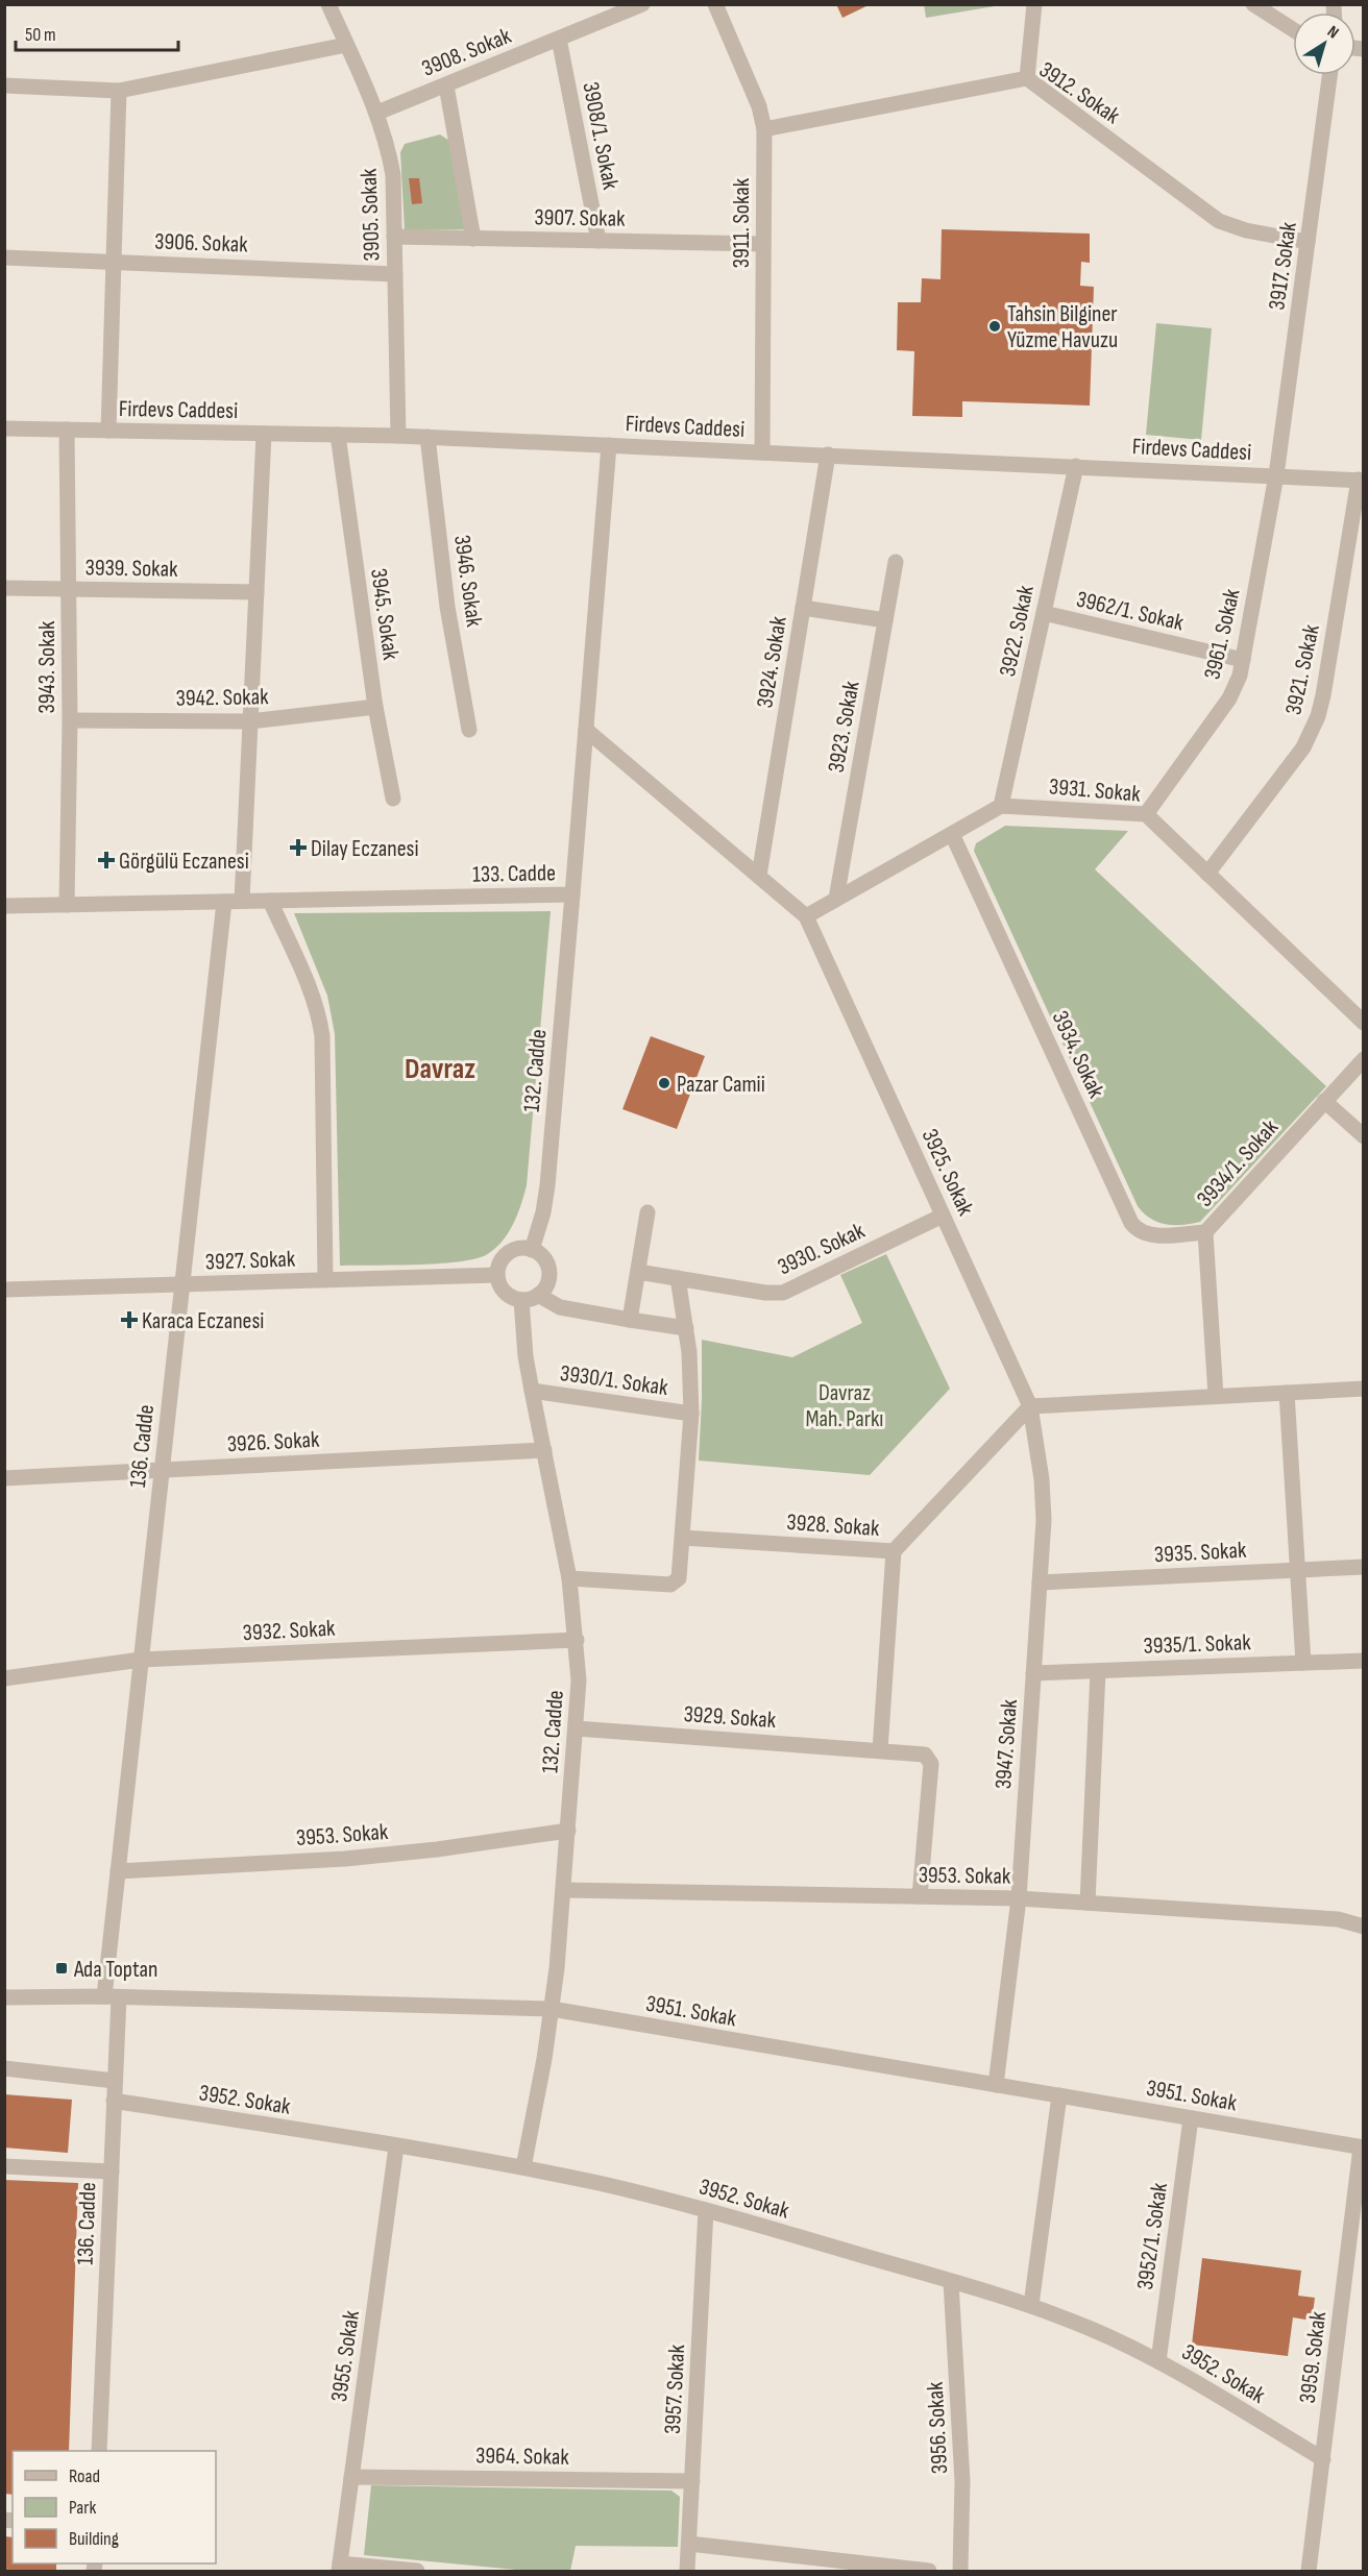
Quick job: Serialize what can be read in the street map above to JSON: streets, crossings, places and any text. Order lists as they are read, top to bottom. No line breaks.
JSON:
{"streets":{"street":["3908. Sokak","3912. Sokak","3908/1. Sokak","3905. Sokak","3907. Sokak","3911. Sokak","3906. Sokak","3917. Sokak","Firdevs Caddesi","3939. Sokak","3946. Sokak","3962/1. Sokak","3945. Sokak","3922. Sokak","3961. Sokak","3924. Sokak","3943. Sokak","3921. Sokak","3942. Sokak","3923. Sokak","3931. Sokak","133. Cadde","3934. Sokak","132. Cadde","3934/1. Sokak","3925. Sokak","3930. Sokak","3927. Sokak","3930/1. Sokak","3926. Sokak","136. Cadde","3928. Sokak","3935. Sokak","3932. Sokak","3935/1. Sokak","3929. Sokak","3947. Sokak","3953. Sokak","3951. Sokak","3952. Sokak","3952/1. Sokak","3955. Sokak","3959. Sokak","3957. Sokak","3956. Sokak","3964. Sokak"]},"crossings":[["3908. Sokak","3908/1. Sokak"],["3908. Sokak","3905. Sokak"],["3912. Sokak","3911. Sokak"],["3912. Sokak","3917. Sokak"],["3908/1. Sokak","3907. Sokak"],["3905. Sokak","3907. Sokak"],["3905. Sokak","3906. Sokak"],["3905. Sokak","Firdevs Caddesi"],["3907. Sokak","3911. Sokak"],["3911. Sokak","Firdevs Caddesi"],["3917. Sokak","Firdevs Caddesi"],["3917. Sokak","3961. Sokak"],["Firdevs Caddesi","3946. Sokak"],["Firdevs Caddesi","3945. Sokak"],["Firdevs Caddesi","3922. Sokak"],["Firdevs Caddesi","3961. Sokak"],["Firdevs Caddesi","3924. Sokak"],["Firdevs Caddesi","3943. Sokak"],["Firdevs Caddesi","3921. Sokak"],["Firdevs Caddesi","133. Cadde"],["3939. Sokak","3943. Sokak"],["3962/1. Sokak","3922. Sokak"],["3962/1. Sokak","3961. Sokak"],["3945. Sokak","3942. Sokak"],["3922. Sokak","3931. Sokak"],["3961. Sokak","3931. Sokak"],["3924. Sokak","3925. Sokak"],["3943. Sokak","3942. Sokak"],["3943. Sokak","133. Cadde"],["3921. Sokak","3931. Sokak"],["133. Cadde","132. Cadde"],["133. Cadde","3925. Sokak"],["133. Cadde","136. Cadde"],["3934. Sokak","3934/1. Sokak"],["132. Cadde","3927. Sokak"],["132. Cadde","3930/1. Sokak"],["132. Cadde","3926. Sokak"],["132. Cadde","3932. Sokak"],["132. Cadde","3929. Sokak"],["132. Cadde","3953. Sokak"],["132. Cadde","3951. Sokak"],["132. Cadde","3952. Sokak"],["3925. Sokak","3930. Sokak"],["3925. Sokak","3928. Sokak"],["3925. Sokak","3947. Sokak"],["3927. Sokak","136. Cadde"],["3926. Sokak","136. Cadde"],["136. Cadde","3932. Sokak"],["136. Cadde","3953. Sokak"],["136. Cadde","3951. Sokak"],["136. Cadde","3952. Sokak"],["3928. Sokak","3947. Sokak"],["3935. Sokak","3947. Sokak"],["3935/1. Sokak","3947. Sokak"],["3929. Sokak","3953. Sokak"],["3947. Sokak","3953. Sokak"],["3947. Sokak","3951. Sokak"],["3951. Sokak","3952/1. Sokak"],["3951. Sokak","3959. Sokak"],["3952. Sokak","3952/1. Sokak"],["3952. Sokak","3955. Sokak"],["3952. Sokak","3959. Sokak"],["3952. Sokak","3957. Sokak"],["3952. Sokak","3956. Sokak"],["3955. Sokak","3964. Sokak"],["3957. Sokak","3964. Sokak"]],"districts":["Davraz"],"parks":["Davraz Mah. Parkı"],"places":{"other":["Tahsin Bilginer Yüzme Havuzu","Pazar Camii"],"health":["Dilay Eczanesi","Görgülü Eczanesi","Karaca Eczanesi"],"transit":["Ada Toptan"]},"legend":["Road","Park","Building"],"scale_bar":"50 m","north":"top right"}
